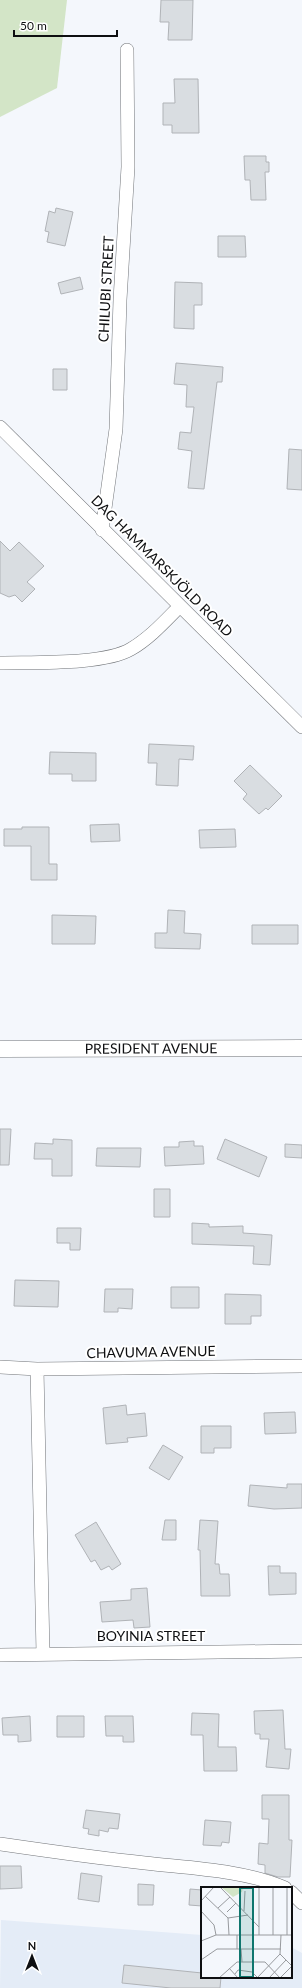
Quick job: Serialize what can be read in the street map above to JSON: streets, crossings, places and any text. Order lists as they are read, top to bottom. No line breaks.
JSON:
{"streets":{"street":["CHILUBI STREET","DAG HAMMARSKJÖLD ROAD","PRESIDENT AVENUE","CHAVUMA AVENUE","BOYINIA STREET"]},"crossings":[["CHILUBI STREET","DAG HAMMARSKJÖLD ROAD"]],"scale_bar":"50 m","north":"top"}
